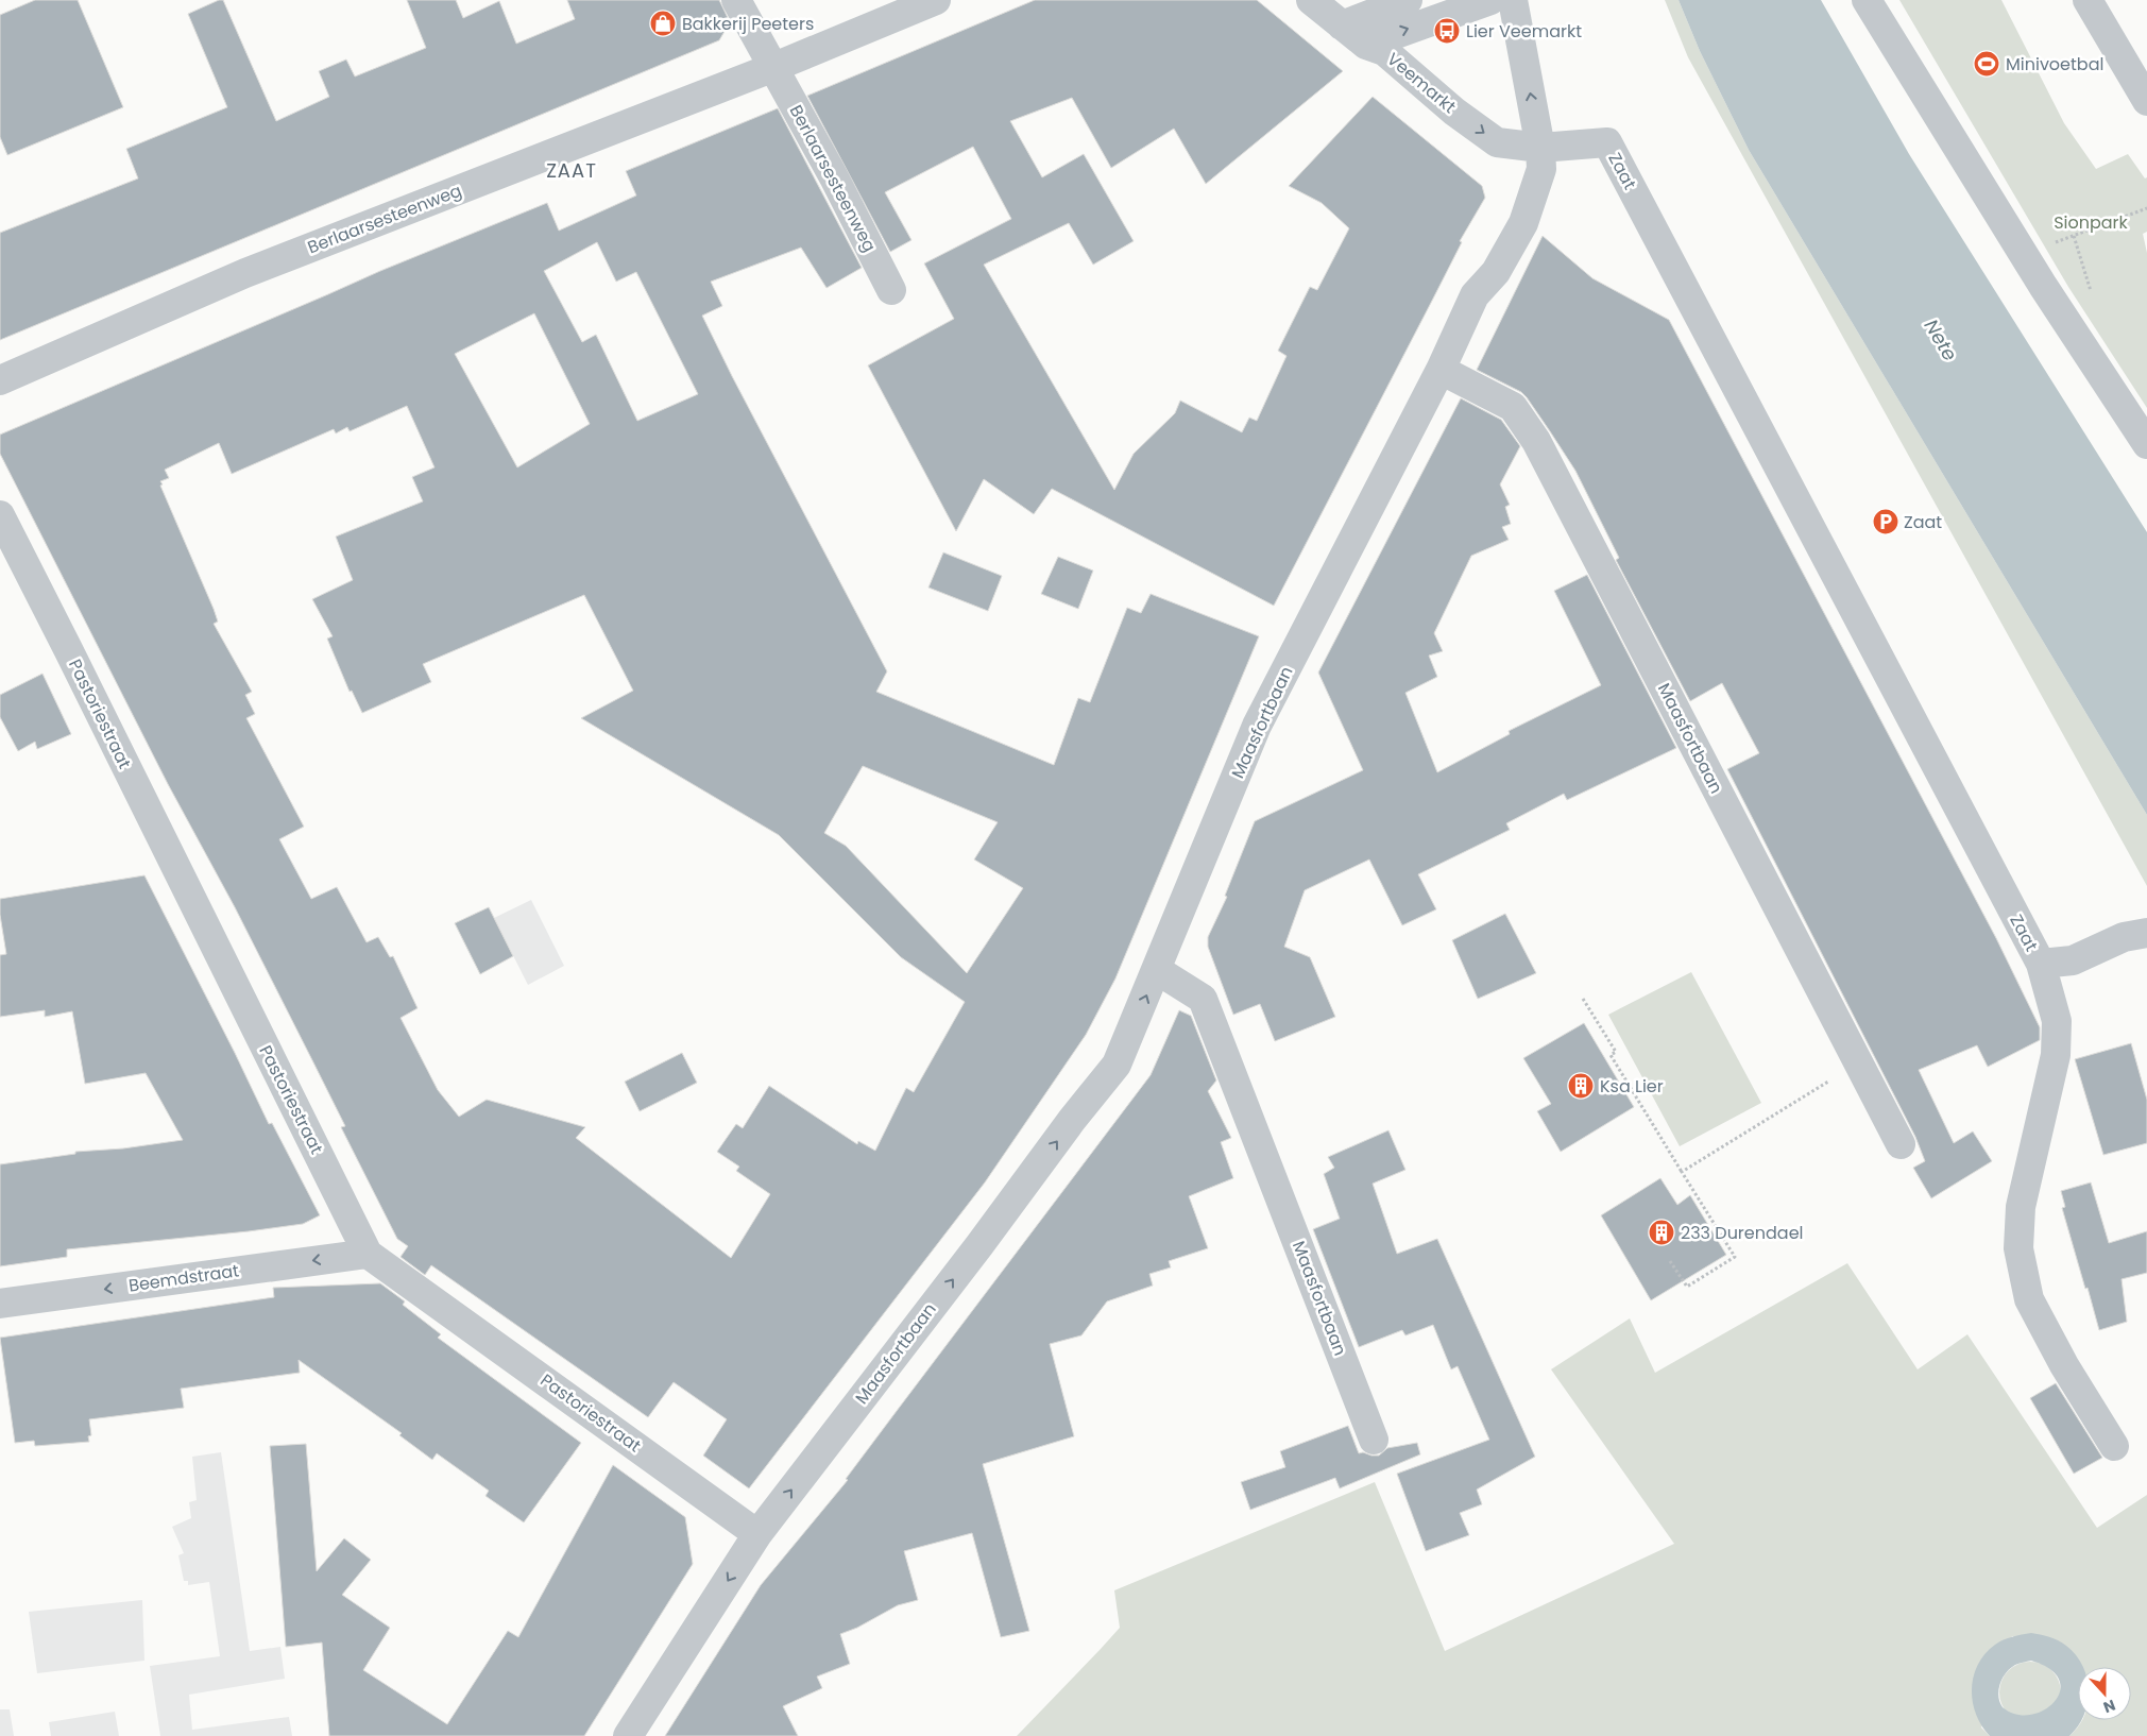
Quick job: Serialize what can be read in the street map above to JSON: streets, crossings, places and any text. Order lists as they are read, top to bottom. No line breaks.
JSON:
{"streets":{"street":["Veemarkt","Zaat","Berlaarsesteenweg","Pastoriestraat","Maasfortbaan","Beemdstraat"]},"crossings":[["Veemarkt","Zaat"],["Veemarkt","Maasfortbaan"],["Zaat","Maasfortbaan"],["Pastoriestraat","Maasfortbaan"],["Pastoriestraat","Beemdstraat"]],"one_way":["Veemarkt","Beemdstraat"],"districts":["ZAAT"],"water":["Nete"],"parks":["Sionpark"],"places":{"shop":["Bakkerij Peeters"],"bus stop":["Lier Veemarkt"],"sports":["Minivoetbal"],"parking":["Zaat"],"building":["Ksa Lier","233 Durendael"]},"north":"bottom"}
